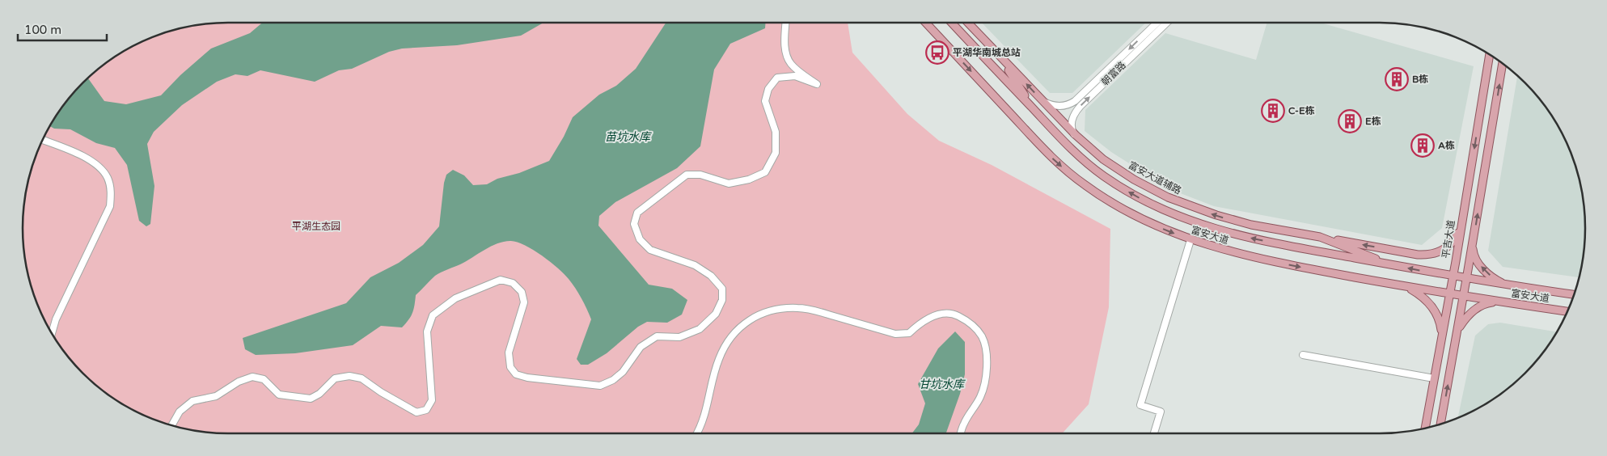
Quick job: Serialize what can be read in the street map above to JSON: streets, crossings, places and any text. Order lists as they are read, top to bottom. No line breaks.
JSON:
{"streets":{"main road":["富安大道辅路","富安大道","平吉大道"],"street":["朝富路"]},"crossings":[["朝富路","富安大道辅路"],["富安大道辅路","富安大道"],["富安大道","平吉大道"]],"one_way":["富安大道辅路"],"water":["苗坑水库","甘坑水库"],"parks":["平湖生态园"],"places":{"bus stop":["平湖华南城总站"],"building":["B栋","C-E栋","E栋","A栋"]},"scale_bar":"100 m"}
